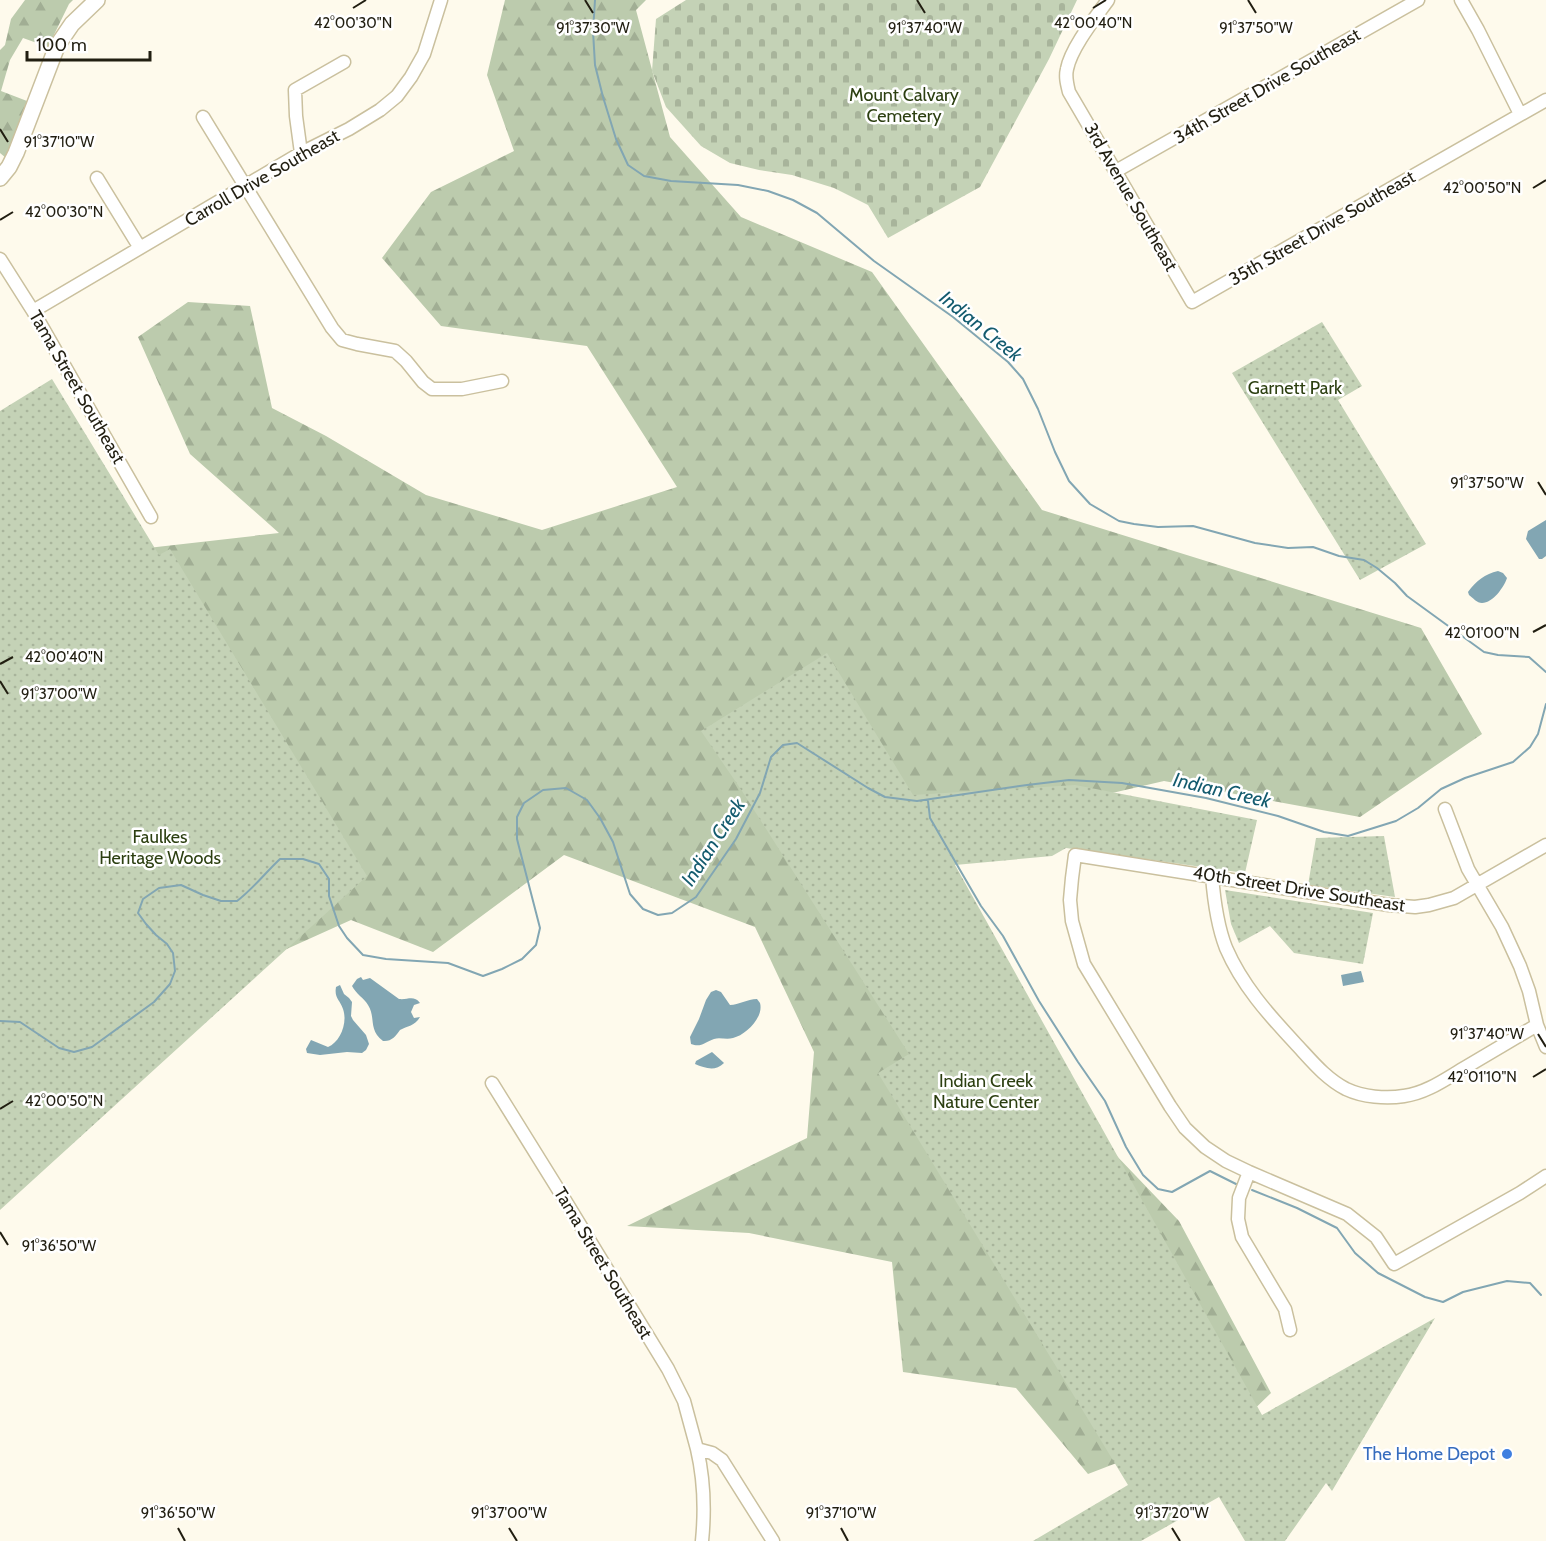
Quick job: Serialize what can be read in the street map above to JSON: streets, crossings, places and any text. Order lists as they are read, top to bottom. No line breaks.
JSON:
{"streets":{"street":["34th Street Drive Southeast","Carroll Drive Southeast","3rd Avenue Southeast","35th Street Drive Southeast","Tama Street Southeast","40th Street Drive Southeast"]},"crossings":[["34th Street Drive Southeast","3rd Avenue Southeast"],["Carroll Drive Southeast","Tama Street Southeast"],["3rd Avenue Southeast","35th Street Drive Southeast"]],"water":["Indian Creek"],"parks":["Mount Calvary Cemetery","Garnett Park","Faulkes Heritage Woods","Indian Creek Nature Center"],"places":["The Home Depot"],"scale_bar":"100 m","coordinates":["42°00'30\"N","42°00'40\"N","91°37'40\"W","91°37'50\"W","91°37'30\"W","91°37'10\"W","42°00'50\"N","42°01'00\"N","91°37'00\"W","42°01'10\"N","91°36'50\"W","91°37'20\"W"]}
